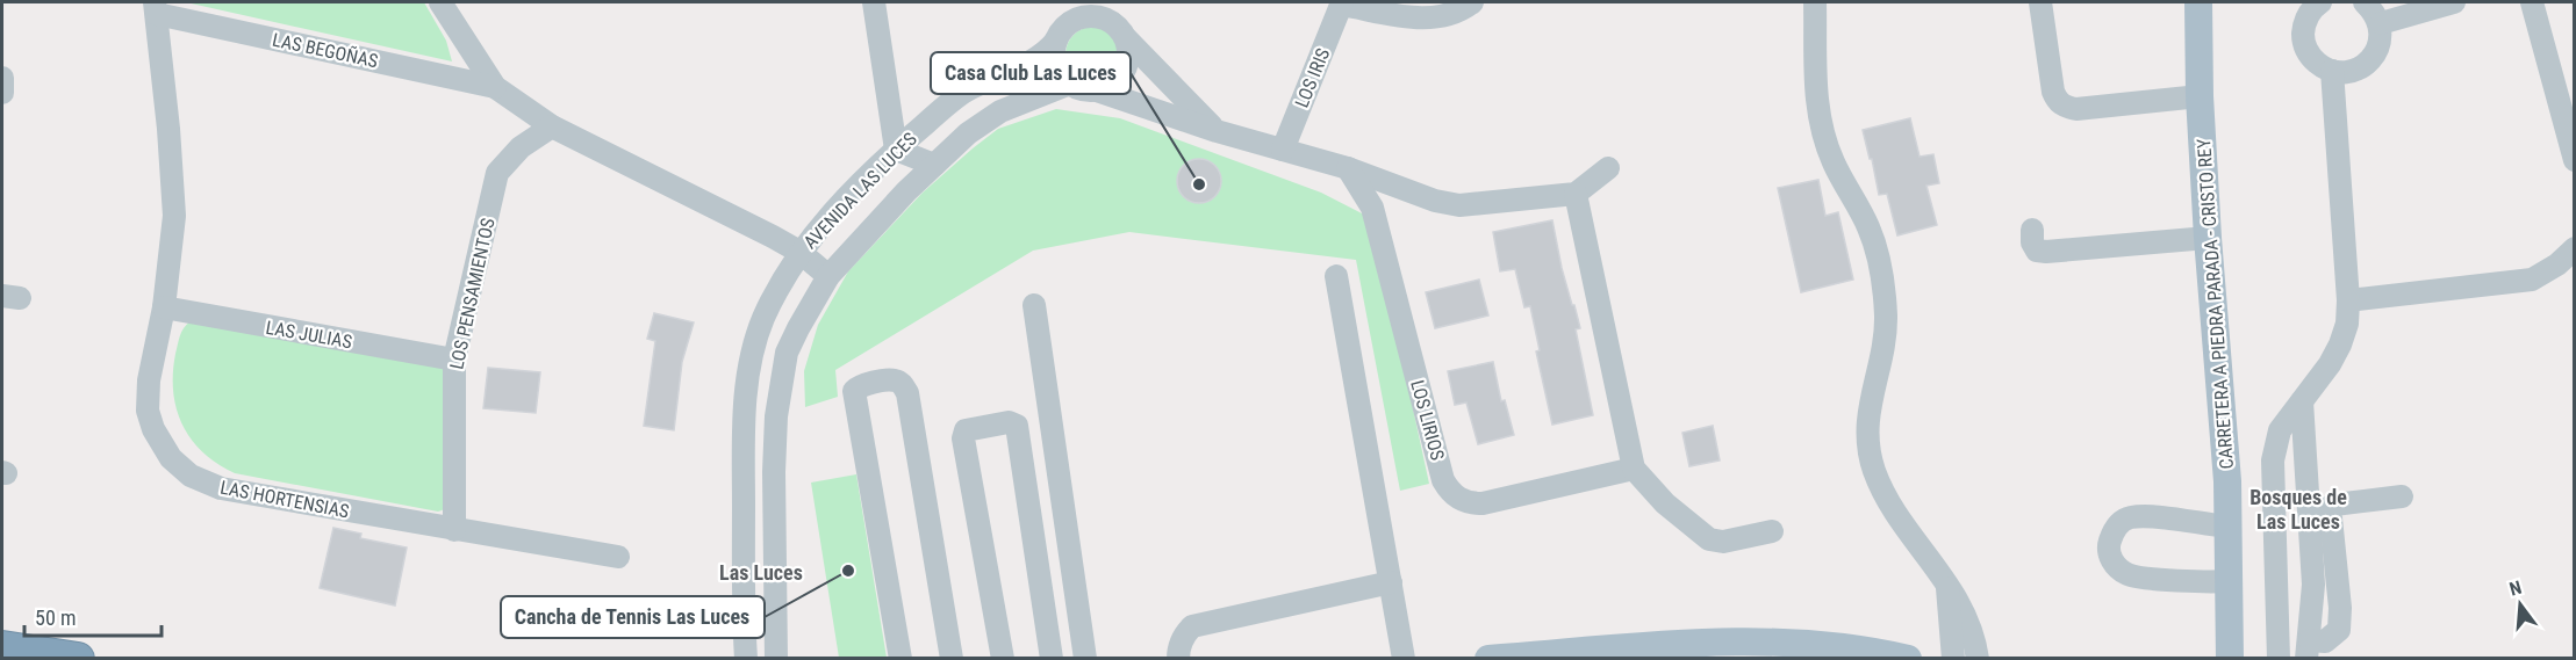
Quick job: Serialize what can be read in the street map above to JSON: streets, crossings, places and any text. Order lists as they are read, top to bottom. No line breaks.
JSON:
{"streets":{"main road":["CARRETERA A PIEDRA PARADA - CRISTO REY"],"street":["LAS BEGOÑAS","LOS IRIS","AVENIDA LAS LUCES","LOS PENSAMIENTOS","LAS JULIAS","LOS LIRIOS","LAS HORTENSIAS"]},"crossings":[["LAS BEGOÑAS","LAS HORTENSIAS"],["LOS PENSAMIENTOS","LAS JULIAS"],["LOS PENSAMIENTOS","LAS HORTENSIAS"],["LAS JULIAS","LAS HORTENSIAS"]],"districts":["Bosques de Las Luces","Las Luces"],"places":["Casa Club Las Luces","Cancha de Tennis Las Luces"],"scale_bar":"50 m","north":"top"}
